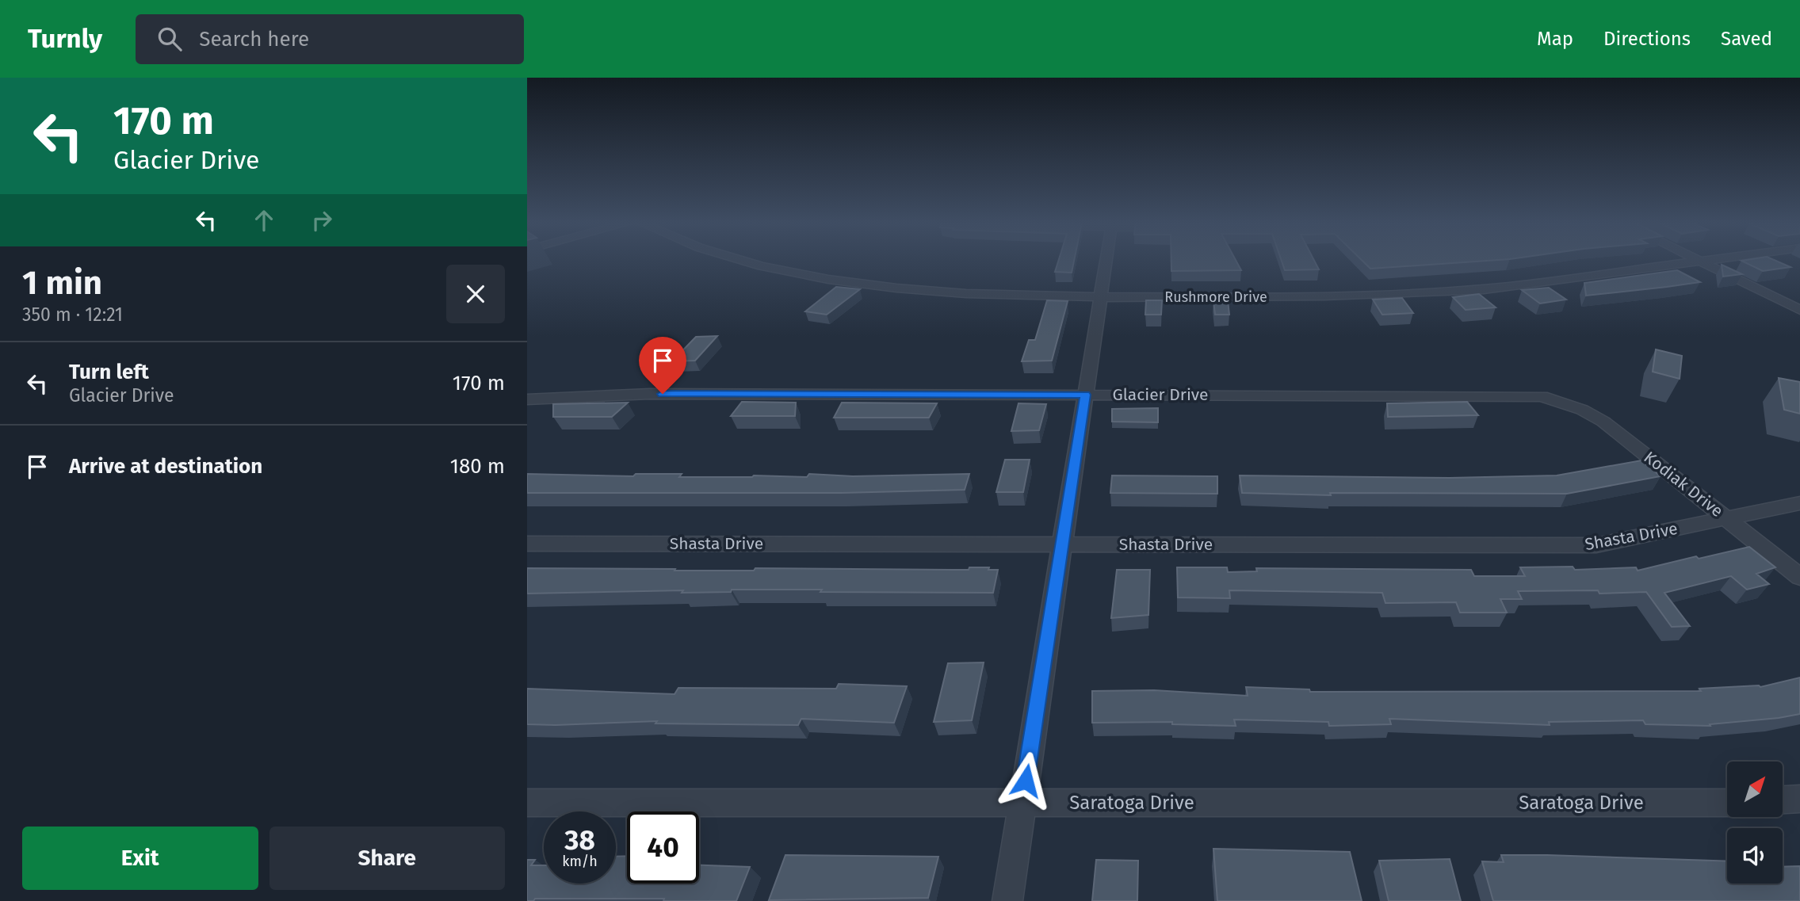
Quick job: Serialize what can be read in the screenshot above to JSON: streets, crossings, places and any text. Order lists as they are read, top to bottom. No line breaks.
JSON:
{"streets":{"street":["Rushmore Drive","Glacier Drive","Kodiak Drive","Shasta Drive","Saratoga Drive"]},"crossings":[["Glacier Drive","Kodiak Drive"],["Kodiak Drive","Shasta Drive"]],"north":"top right","page":{"header":"Turnly","search":"Search here","nav":["Map","Directions","Saved"],"turn":["170 m","Glacier Drive"],"heading":["1 min","350 m · 12:21"],"list":[{"name":"Turn left","note":"Glacier Drive","value":"170 m"},{"name":"Arrive at destination","value":"180 m"}],"speed":"38 km/h","limit":"40","buttons":["Exit","Share"]}}
